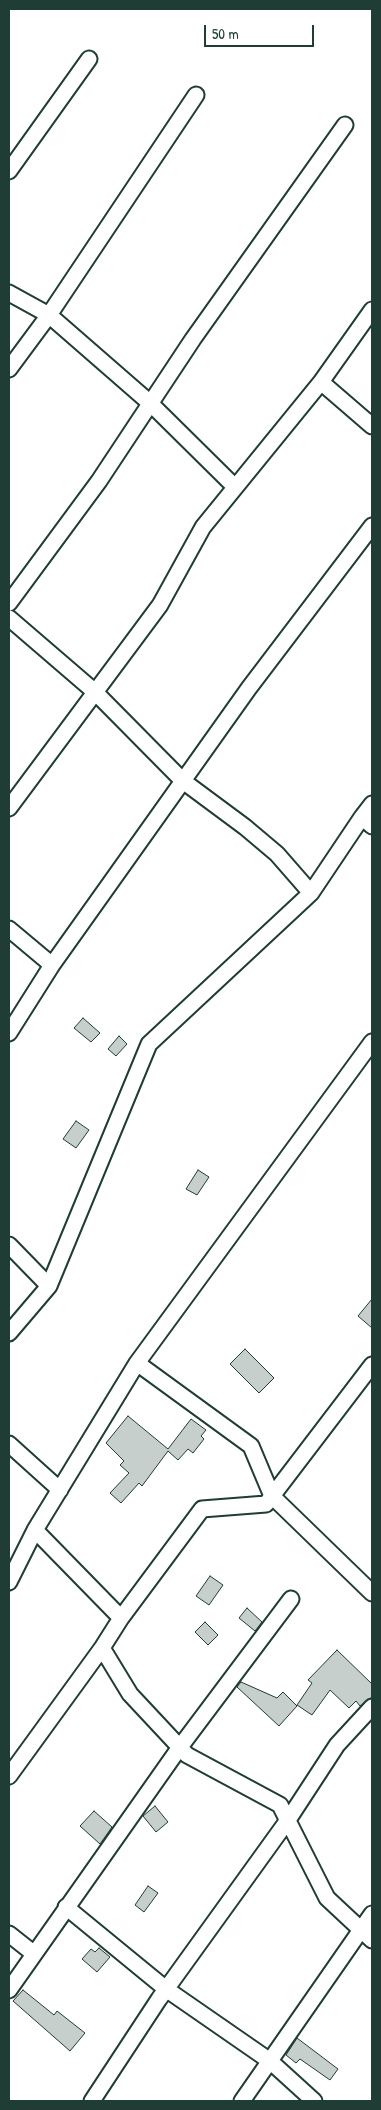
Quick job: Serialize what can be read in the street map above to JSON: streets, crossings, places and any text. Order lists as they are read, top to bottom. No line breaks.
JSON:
{"scale_bar":"50 m"}
